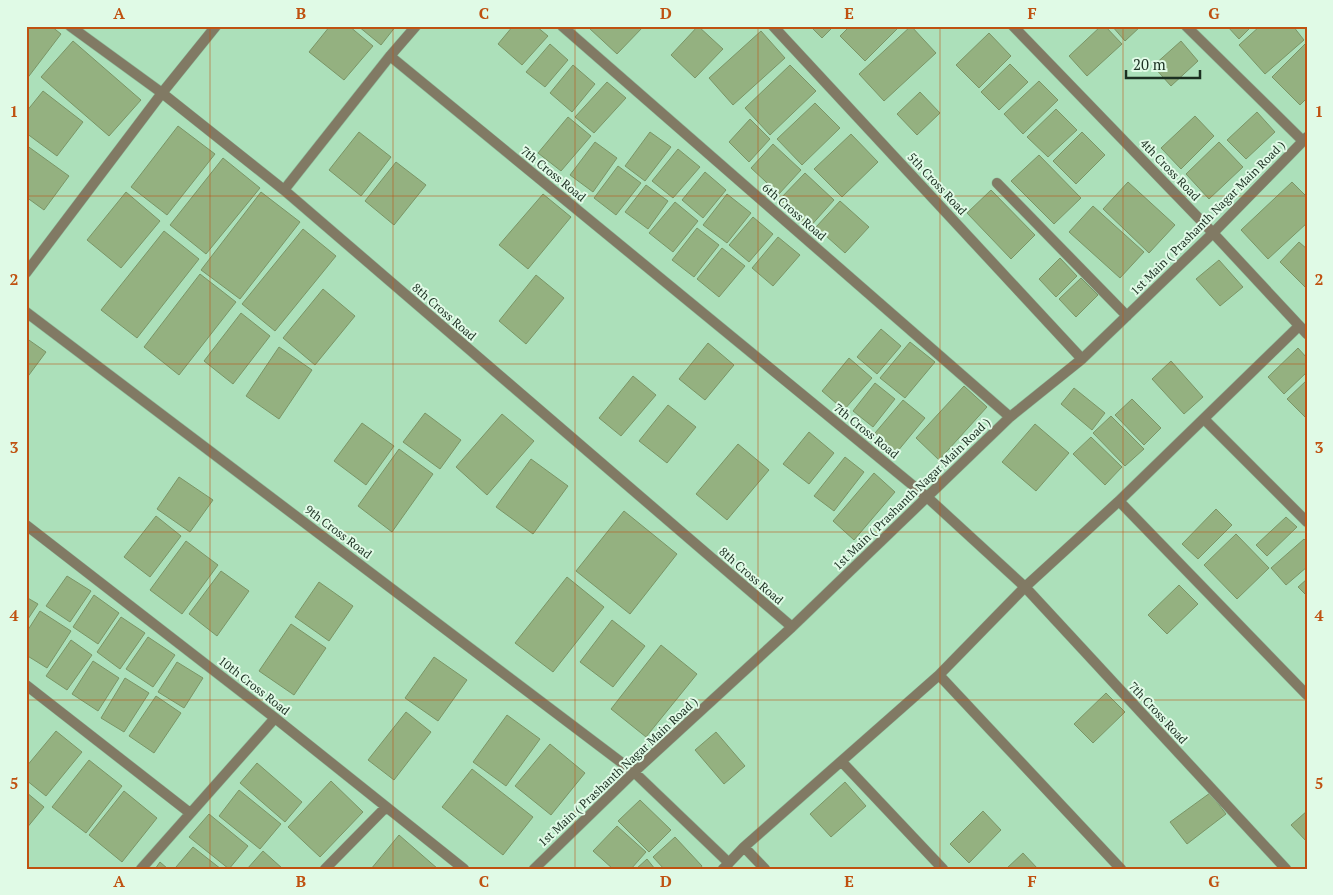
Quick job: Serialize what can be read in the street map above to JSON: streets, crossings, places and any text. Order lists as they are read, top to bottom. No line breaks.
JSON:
{"streets":{"street":["4th Cross Road","7th Cross Road","5th Cross Road","6th Cross Road","1st Main ( Prashanth Nagar Main Road )","8th Cross Road","9th Cross Road","10th Cross Road"]},"crossings":[["4th Cross Road","1st Main ( Prashanth Nagar Main Road )"],["7th Cross Road","1st Main ( Prashanth Nagar Main Road )"],["5th Cross Road","1st Main ( Prashanth Nagar Main Road )"],["6th Cross Road","1st Main ( Prashanth Nagar Main Road )"],["1st Main ( Prashanth Nagar Main Road )","8th Cross Road"],["1st Main ( Prashanth Nagar Main Road )","9th Cross Road"]],"scale_bar":"20 m","grid":{"columns":["A","B","C","D","E","F","G"],"rows":["1","2","3","4","5"]}}
